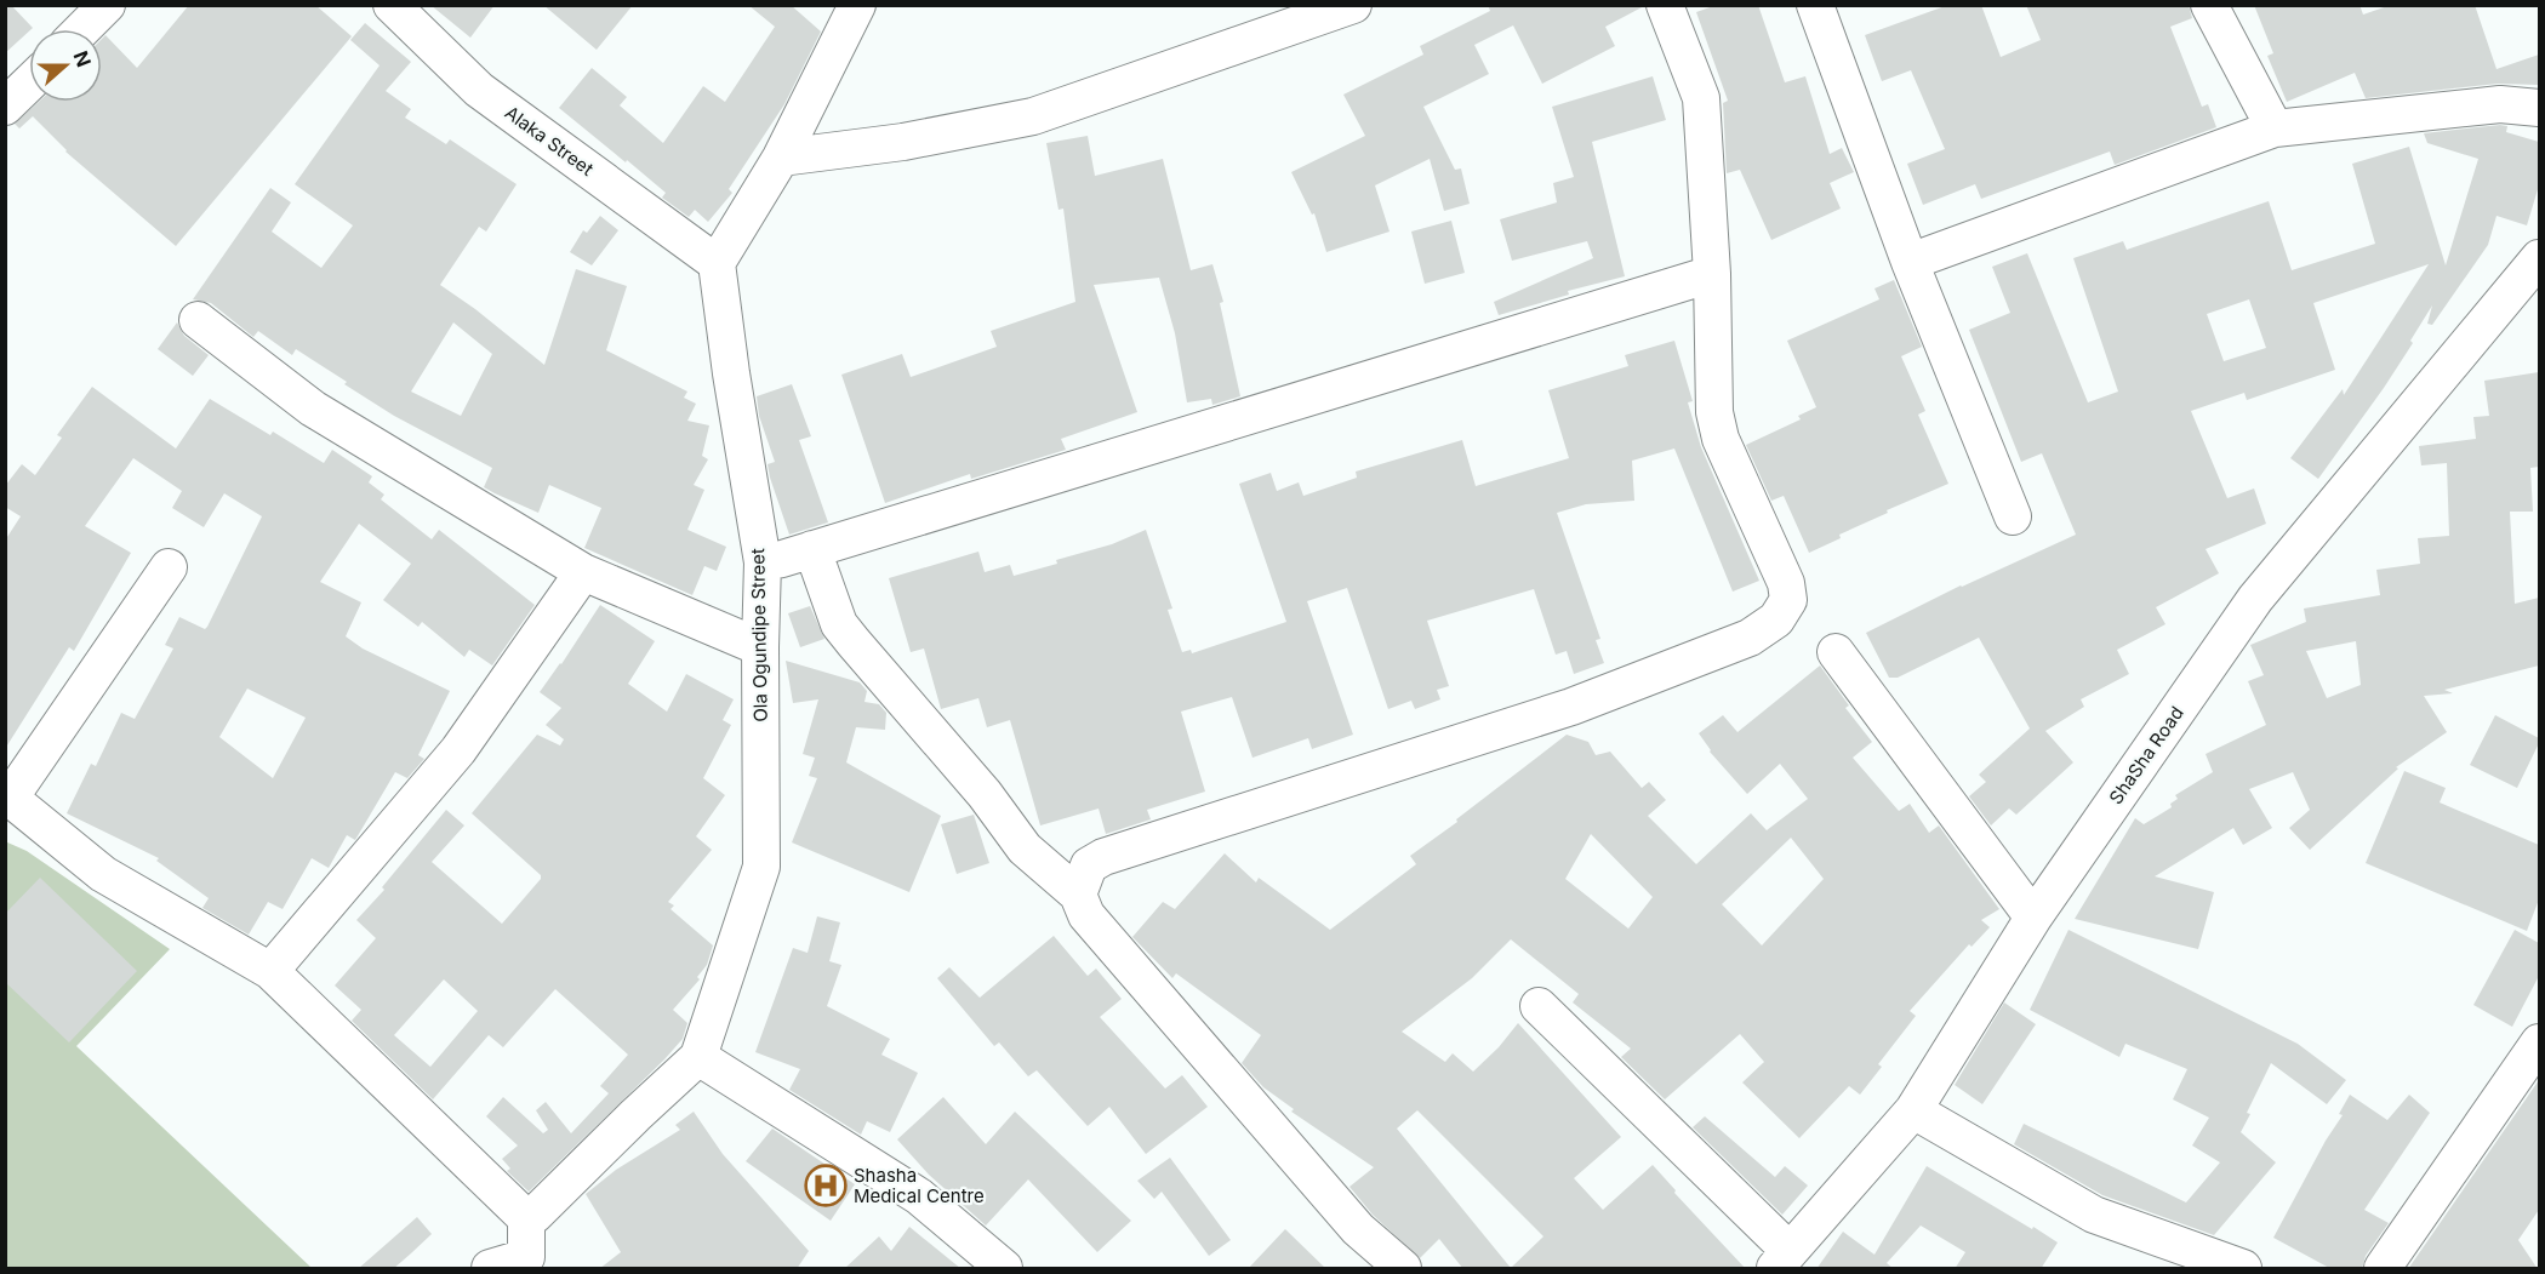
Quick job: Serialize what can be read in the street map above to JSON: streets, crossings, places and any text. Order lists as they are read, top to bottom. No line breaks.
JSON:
{"streets":{"street":["Alaka Street","Ola Ogundipe Street","ShaSha Road"]},"crossings":[["Alaka Street","Ola Ogundipe Street"]],"places":{"hospital":["Shasha Medical Centre"]},"north":"right"}
